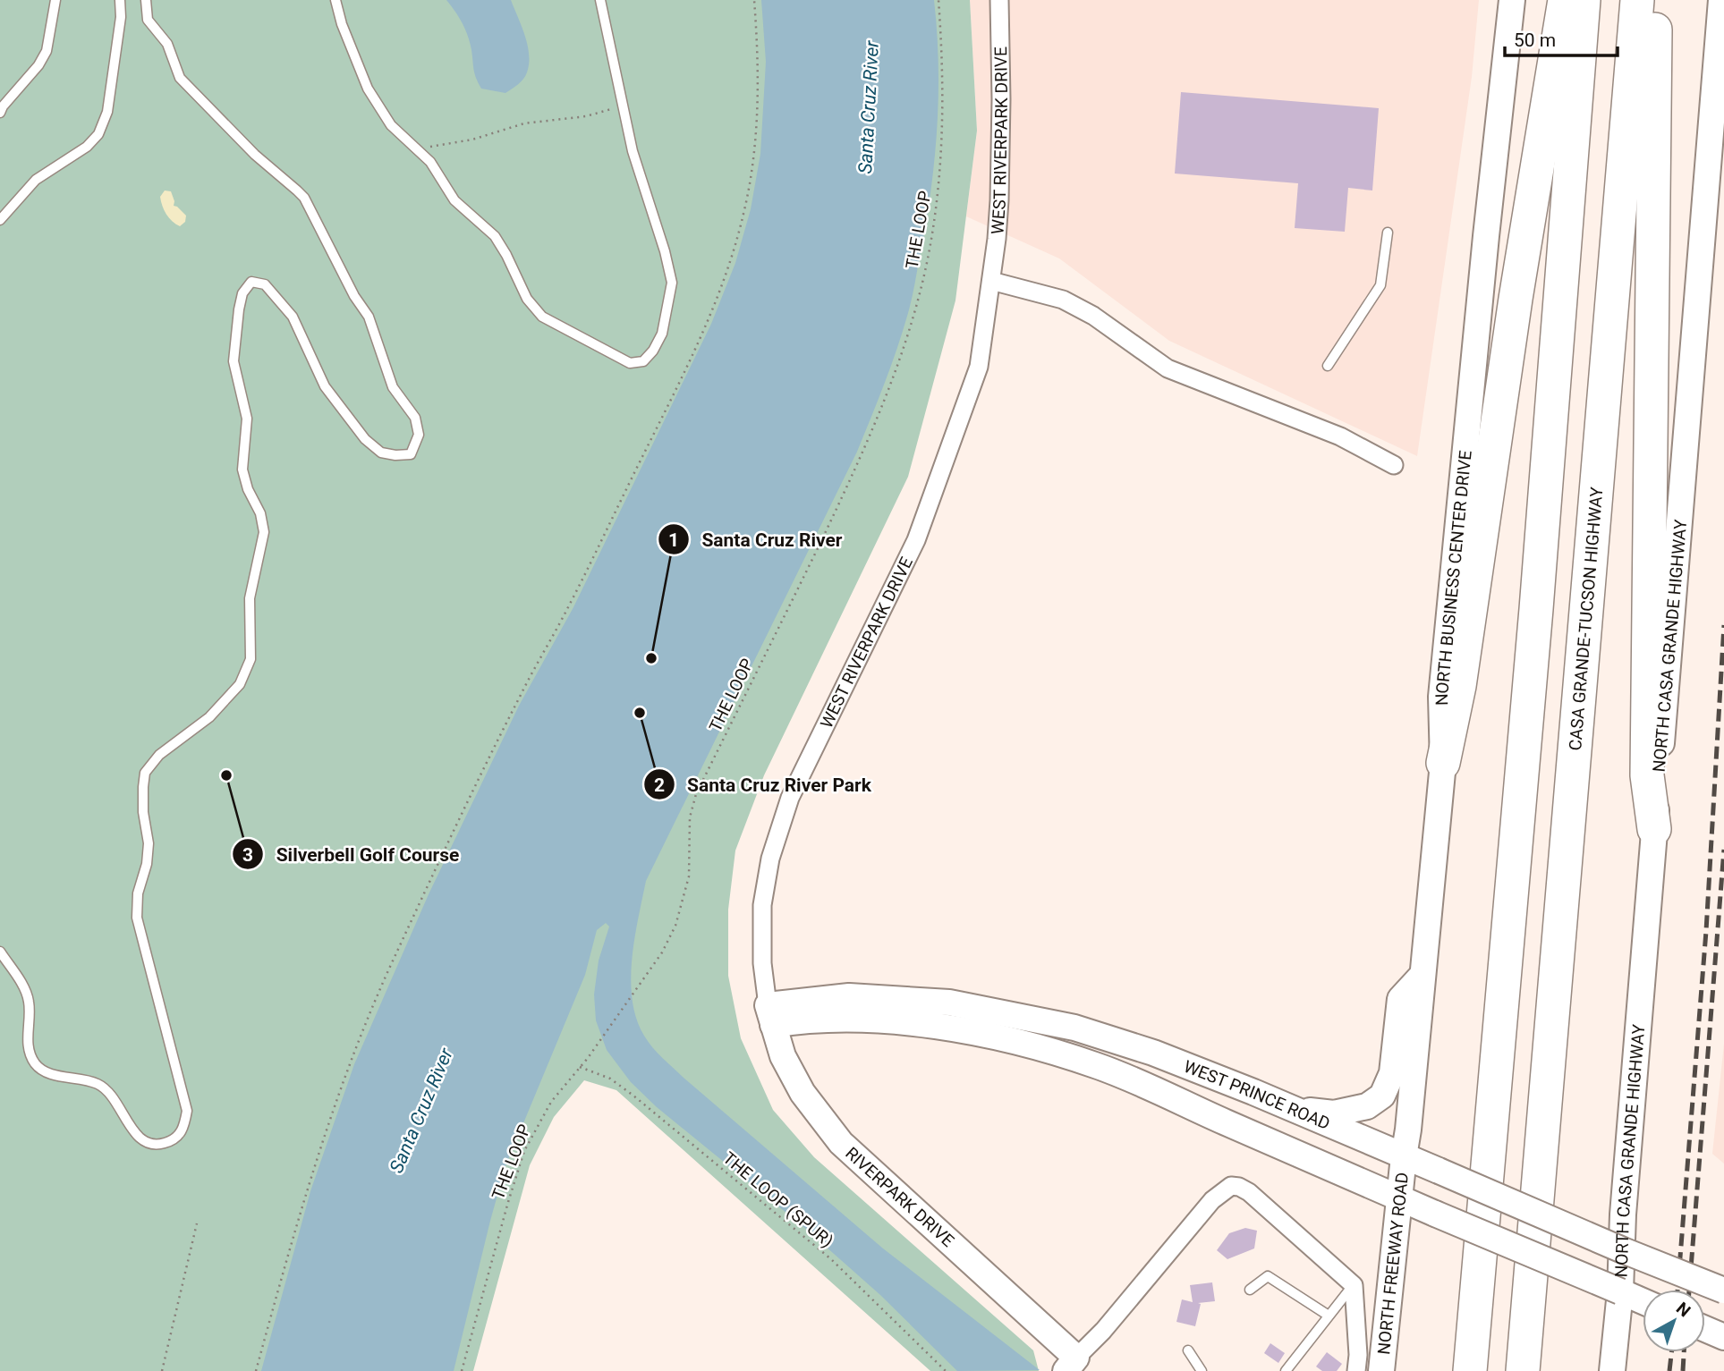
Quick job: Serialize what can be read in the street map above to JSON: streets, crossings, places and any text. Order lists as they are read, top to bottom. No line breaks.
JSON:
{"streets":{"highway":["CASA GRANDE-TUCSON HIGHWAY"],"main road":["NORTH BUSINESS CENTER DRIVE","NORTH CASA GRANDE HIGHWAY","WEST PRINCE ROAD","RIVERPARK DRIVE","NORTH FREEWAY ROAD"],"street":["WEST RIVERPARK DRIVE"],"path":["THE LOOP","THE LOOP (SPUR)"]},"crossings":[["WEST RIVERPARK DRIVE","WEST PRINCE ROAD"],["WEST RIVERPARK DRIVE","RIVERPARK DRIVE"],["THE LOOP","THE LOOP (SPUR)"],["NORTH BUSINESS CENTER DRIVE","WEST PRINCE ROAD"],["NORTH BUSINESS CENTER DRIVE","NORTH FREEWAY ROAD"],["NORTH CASA GRANDE HIGHWAY","WEST PRINCE ROAD"],["WEST PRINCE ROAD","RIVERPARK DRIVE"],["WEST PRINCE ROAD","NORTH FREEWAY ROAD"]],"water":["Santa Cruz River"],"places":["Santa Cruz River","Santa Cruz River Park","Silverbell Golf Course"],"scale_bar":"50 m","north":"top right"}
